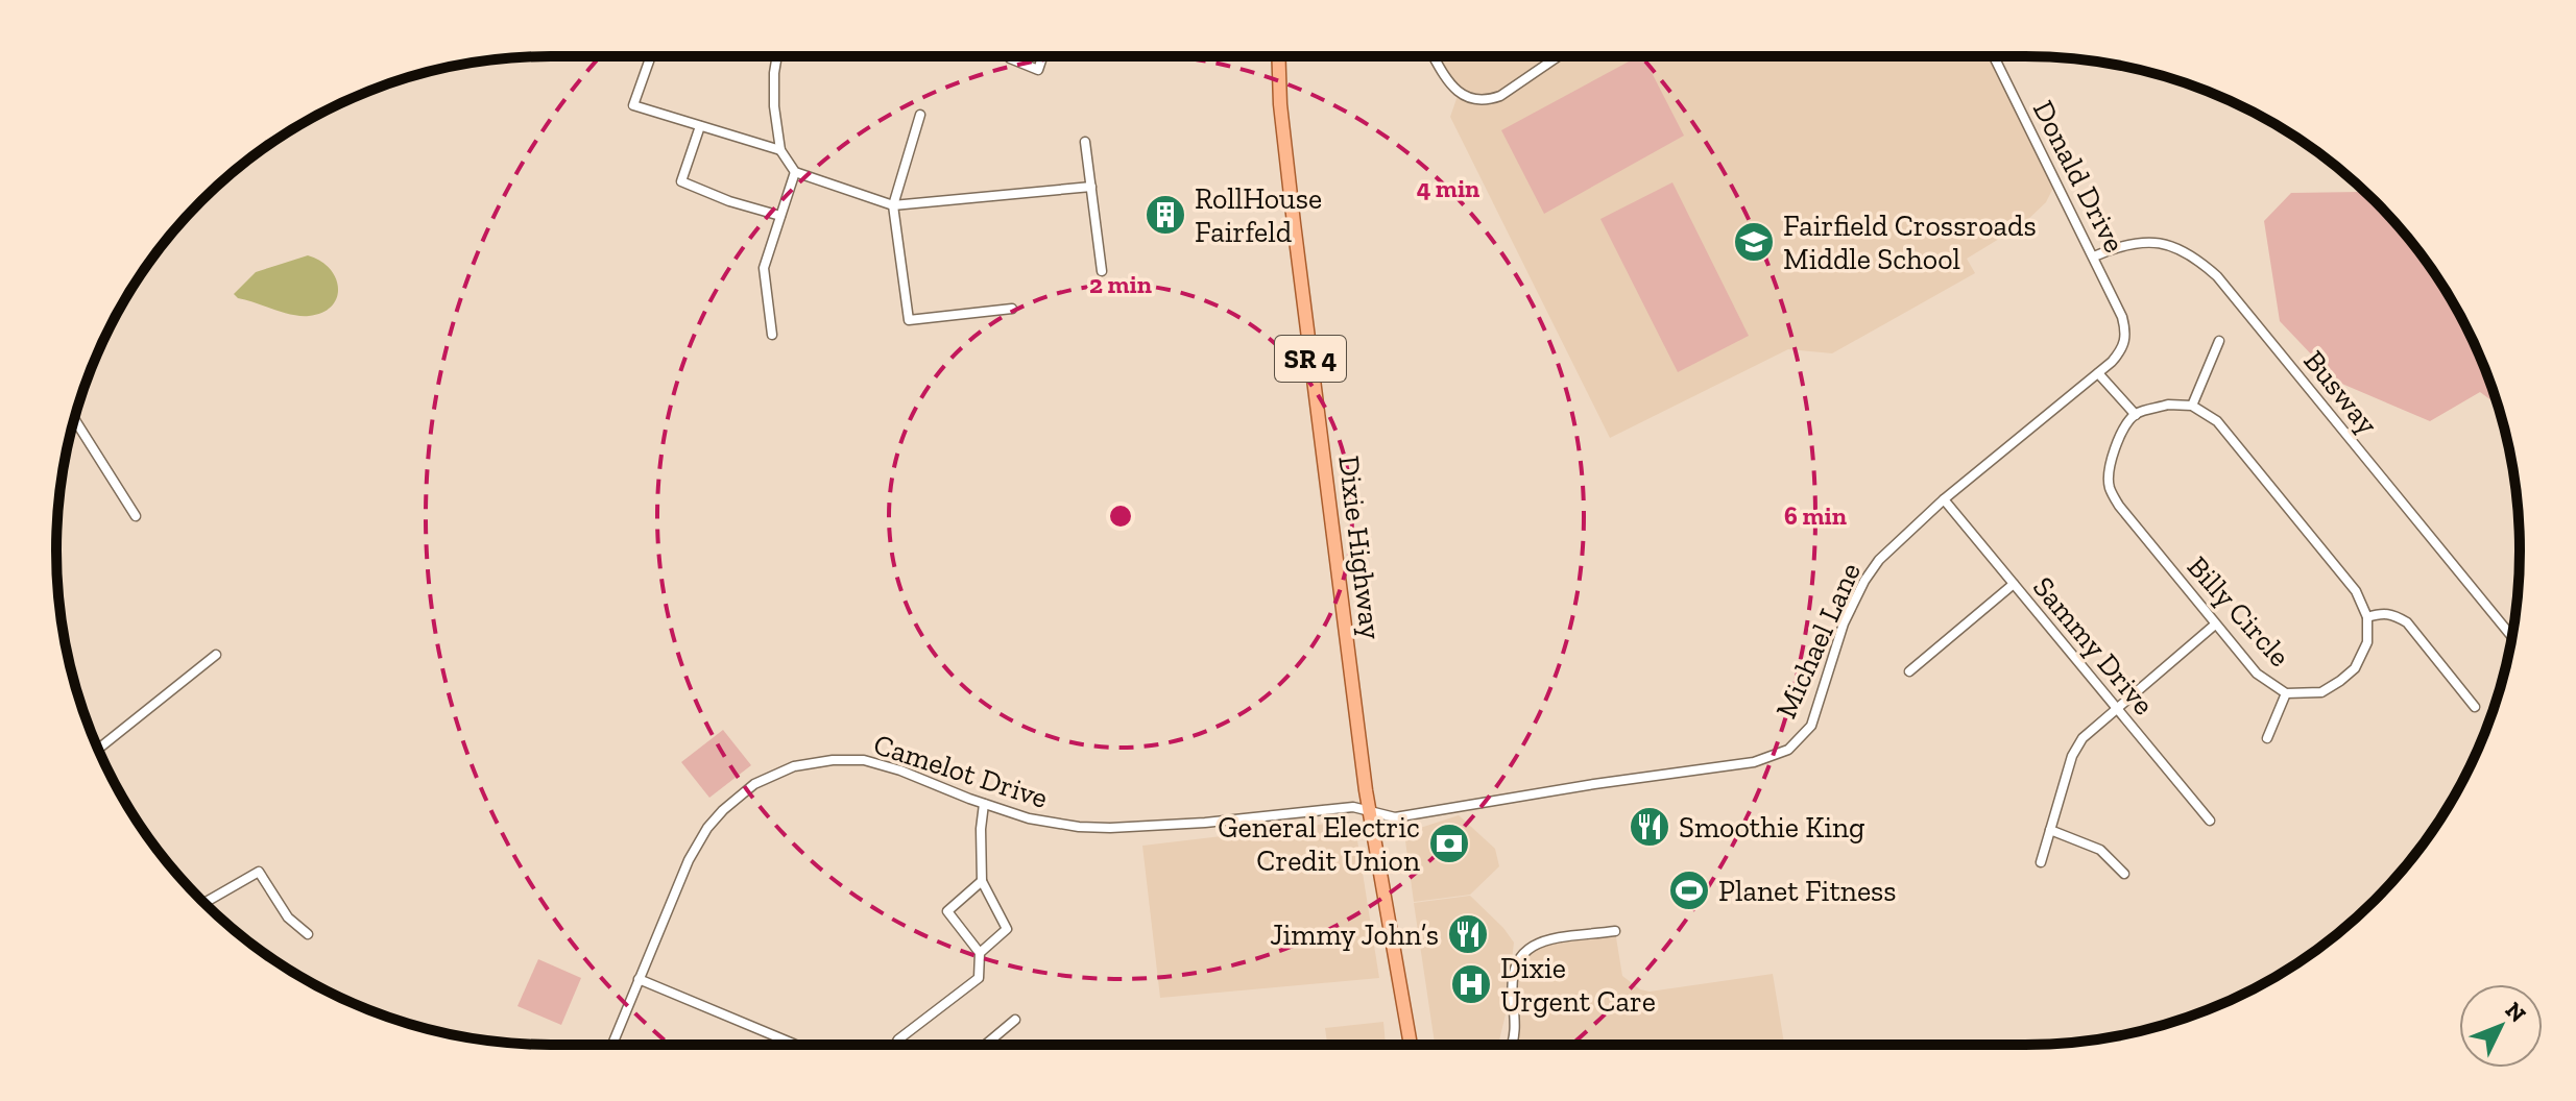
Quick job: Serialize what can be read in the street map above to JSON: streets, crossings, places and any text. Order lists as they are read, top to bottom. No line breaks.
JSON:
{"streets":{"main road":["SR 4","Dixie Highway"],"street":["Donald Drive","Busway","Billy Circle","Michael Lane","Sammy Drive","Camelot Drive"]},"crossings":[["Donald Drive","Busway"],["Donald Drive","Michael Lane"],["Dixie Highway","Michael Lane"],["Dixie Highway","Camelot Drive"],["Michael Lane","Sammy Drive"],["Michael Lane","Camelot Drive"]],"places":{"building":["RollHouse Fairfeld"],"school or university":["Fairfield Crossroads Middle School"],"restaurant":["Smoothie King","Jimmy John’s"],"bank":["General Electric Credit Union"],"sports":["Planet Fitness"],"hospital":["Dixie Urgent Care"]},"north":"top right","rings":["4 min","2 min","6 min"]}
